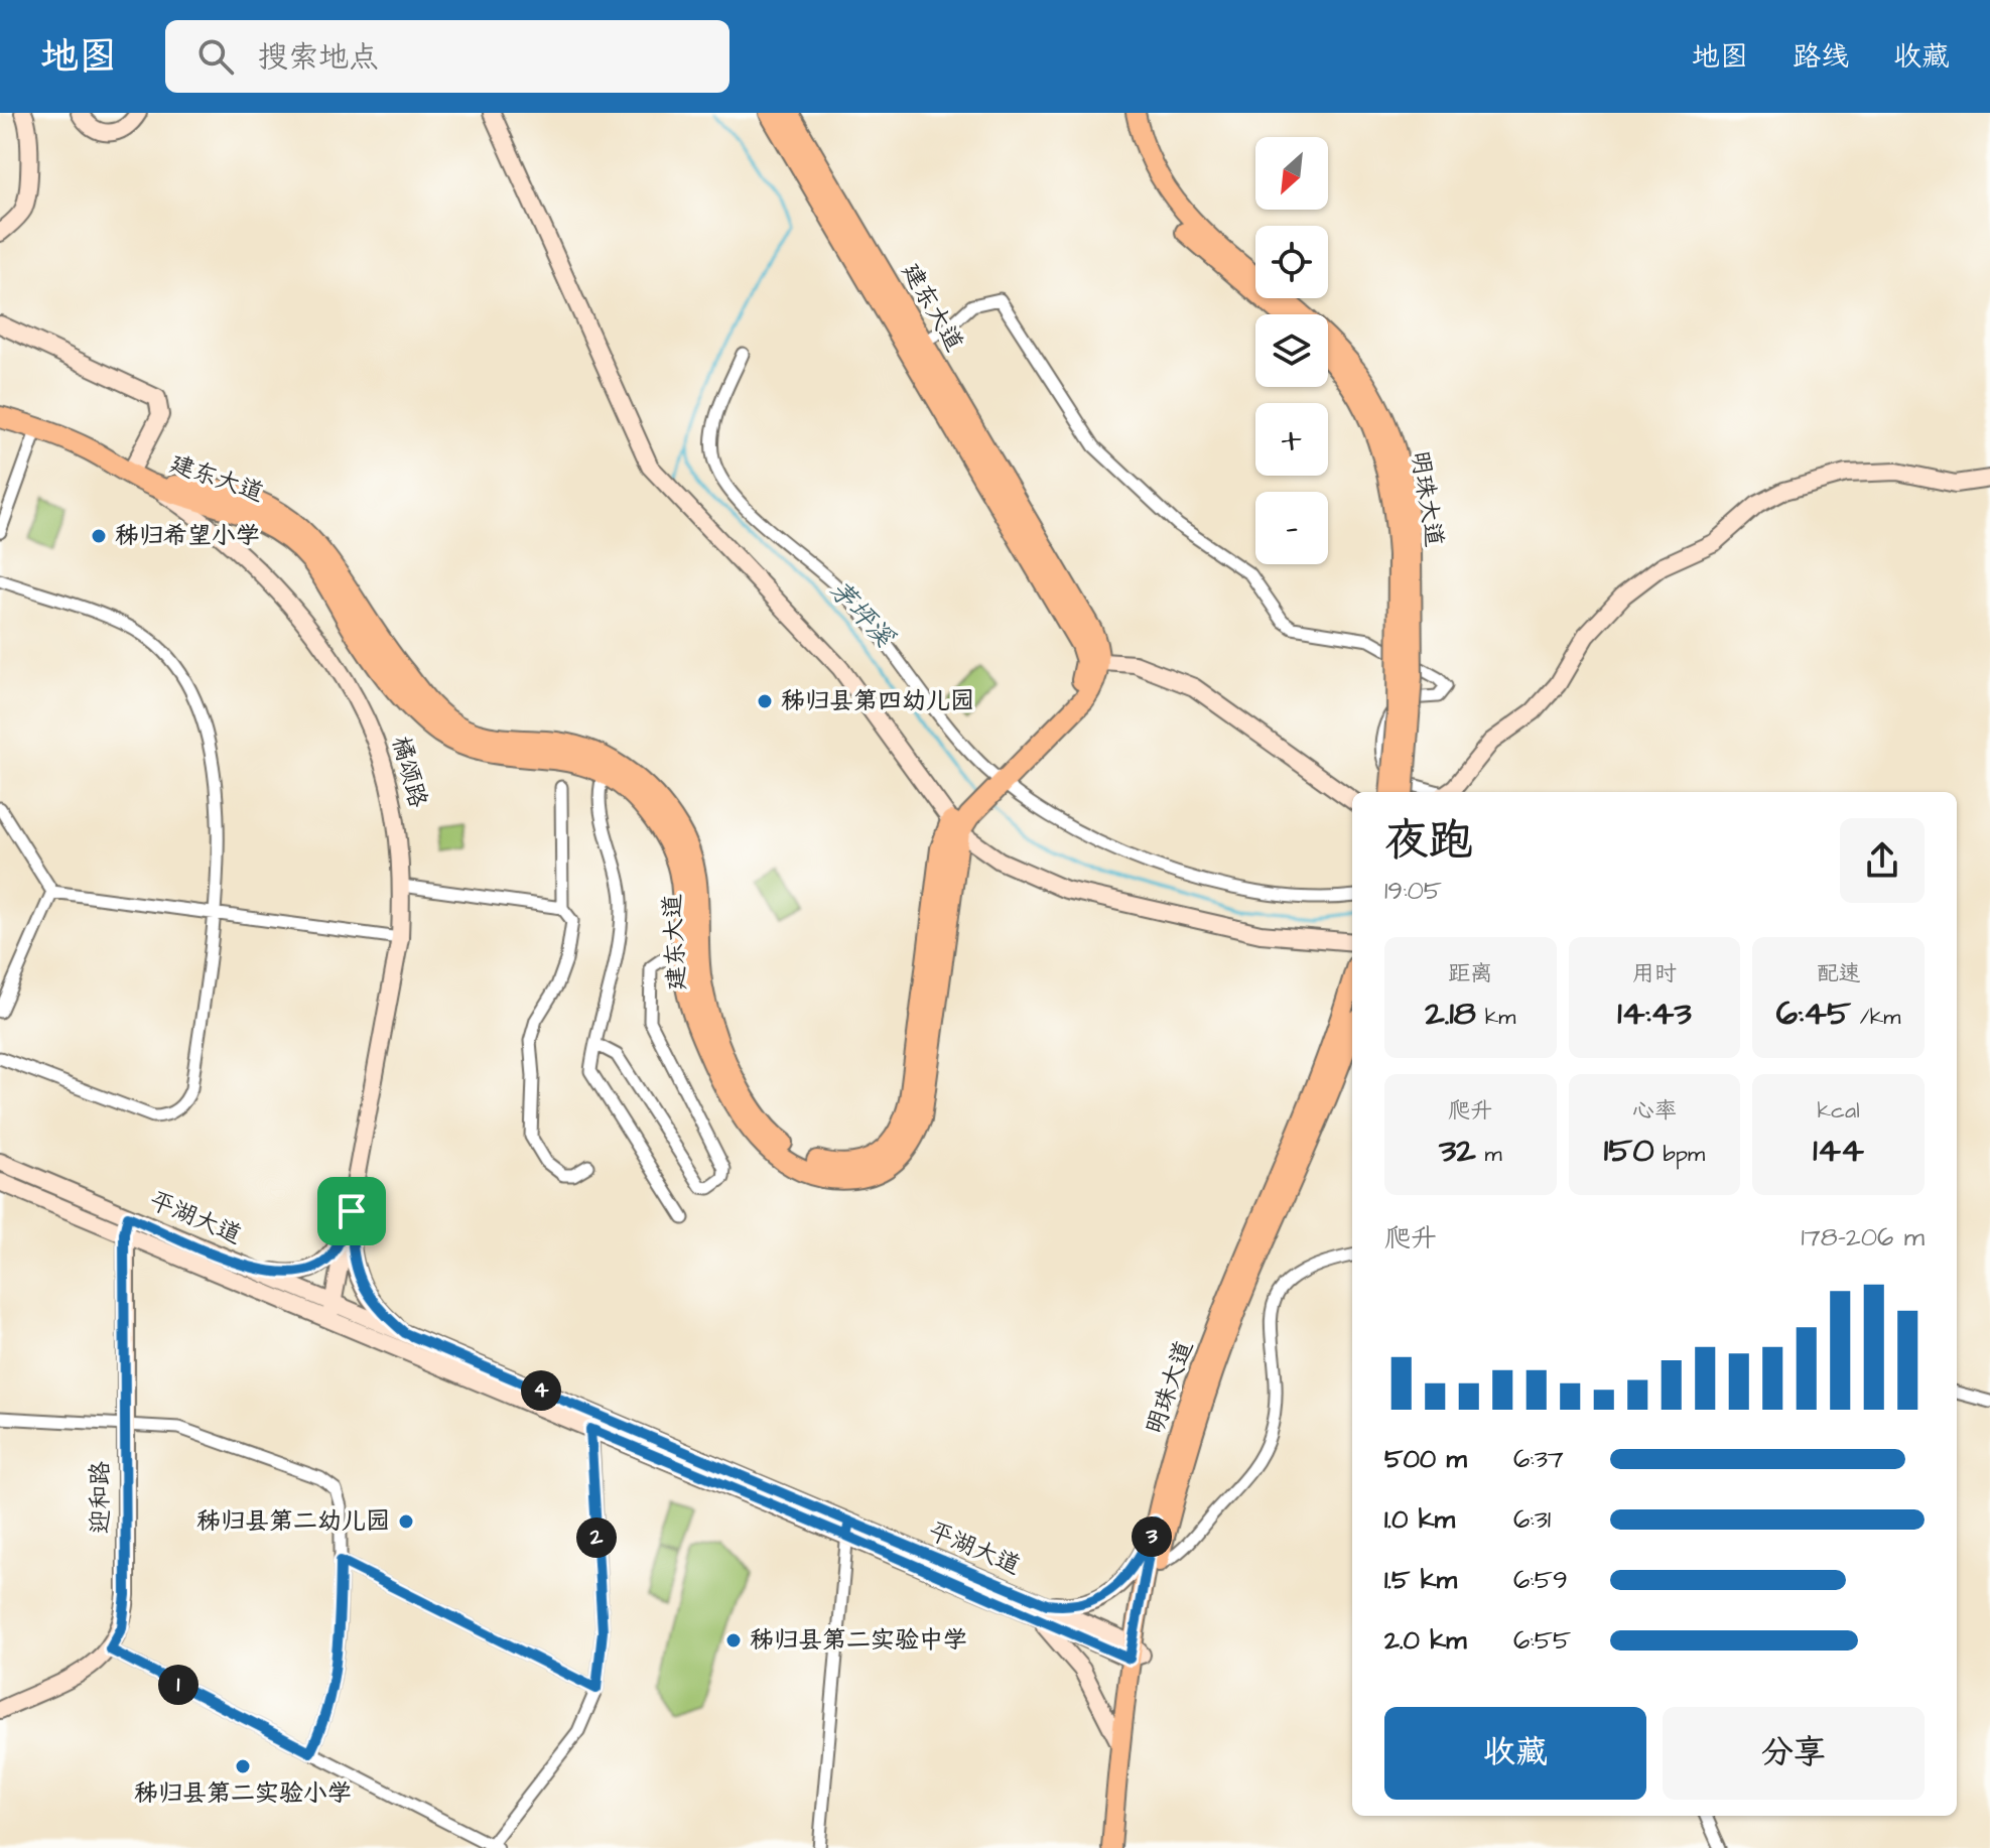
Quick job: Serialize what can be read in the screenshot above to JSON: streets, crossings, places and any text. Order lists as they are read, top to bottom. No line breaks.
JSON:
{"streets":{"highway":["建东大道","橘颂路"],"main road":["明珠大道"],"street":["平湖大道","迎和路"]},"crossings":[["建东大道","橘颂路"],["明珠大道","平湖大道"],["橘颂路","平湖大道"],["平湖大道","迎和路"]],"water":["茅坪溪"],"places":["秭归希望小学","秭归县第四幼儿园","秭归县第二幼儿园","秭归县第二实验中学","秭归县第二实验小学"],"north":"bottom left","page":{"header":"地图","search":"搜索地点","nav":["地图","路线","收藏"],"map_buttons":["+","−"],"heading":["夜跑","19:05"],"stats":[["距离","2.18 km"],["用时","14:43"],["配速","6:45 /km"],["爬升","32 m"],["心率","150 bpm"],["kcal","144"]],"chart":["爬升","178–206 m"],"pins":["4","3","2","1"],"list":[{"name":"500 m","note":"6:37"},{"name":"1.0 km","note":"6:31"},{"name":"1.5 km","note":"6:59"},{"name":"2.0 km","note":"6:55"}],"buttons":["收藏","分享"]}}
